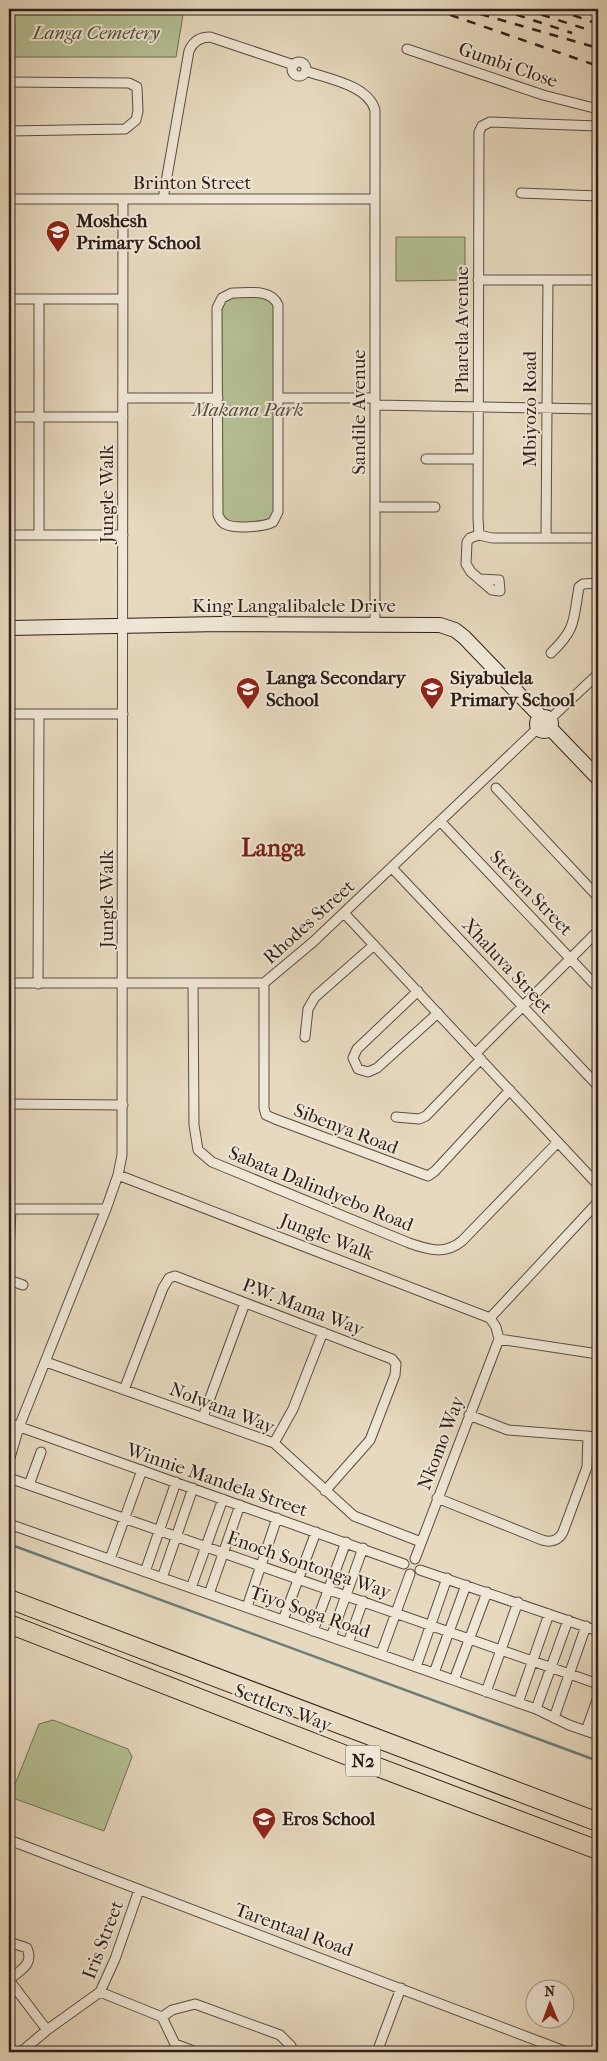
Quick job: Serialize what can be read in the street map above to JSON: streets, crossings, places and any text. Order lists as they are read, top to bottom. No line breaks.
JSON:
{"streets":{"highway":["Settlers Way","N2"],"street":["Gumbi Close","Brinton Street","Pharela Avenue","Mbiyozo Road","Sandile Avenue","Jungle Walk","King Langalibalele Drive","Steven Street","Rhodes Street","Xhaluva Street","Sibenya Road","Sabata Dalindyebo Road","P.W. Mama Way","Nolwana Way","Nkomo Way","Winnie Mandela Street","Enoch Sontonga Way","Tiyo Soga Road","Tarentaal Road","Iris Street"]},"crossings":[["Brinton Street","Sandile Avenue"],["Brinton Street","Jungle Walk"],["Sandile Avenue","King Langalibalele Drive"],["Jungle Walk","King Langalibalele Drive"],["Jungle Walk","Rhodes Street"],["King Langalibalele Drive","Rhodes Street"],["Steven Street","Rhodes Street"],["Rhodes Street","Xhaluva Street"],["Rhodes Street","Sibenya Road"],["Rhodes Street","Sabata Dalindyebo Road"],["P.W. Mama Way","Nolwana Way"],["Nolwana Way","Nkomo Way"],["Nkomo Way","Winnie Mandela Street"],["Tarentaal Road","Iris Street"]],"districts":["Langa"],"parks":["Langa Cemetery","Makana Park"],"places":{"school or university":["Moshesh Primary School","Langa Secondary School","Siyabulela Primary School","Eros School"]},"north":"top"}
